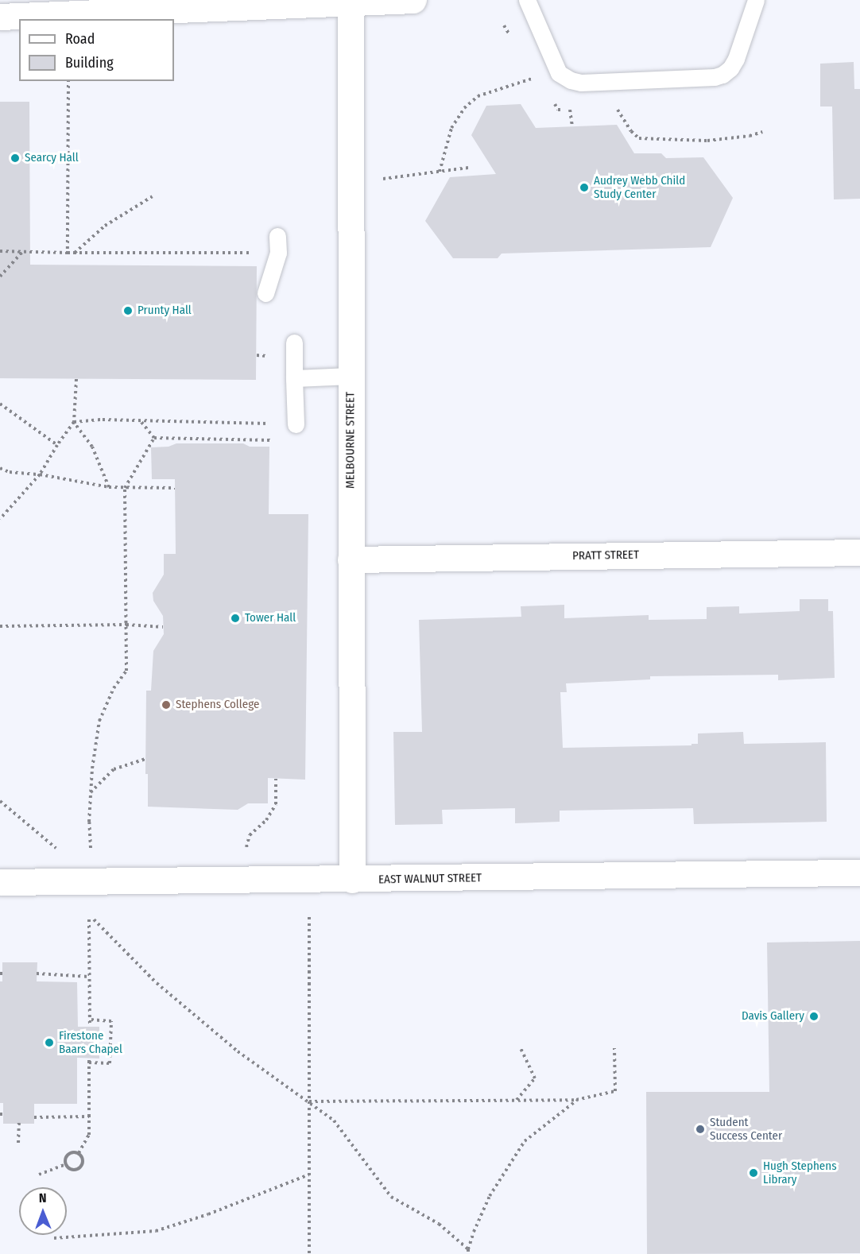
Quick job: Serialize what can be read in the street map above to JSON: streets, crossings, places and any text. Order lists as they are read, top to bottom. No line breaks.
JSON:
{"streets":{"street":["MELBOURNE STREET","PRATT STREET","EAST WALNUT STREET"]},"crossings":[["MELBOURNE STREET","PRATT STREET"],["MELBOURNE STREET","EAST WALNUT STREET"]],"places":["Searcy Hall","Audrey Webb Child Study Center","Prunty Hall","Tower Hall","Stephens College","Davis Gallery","Firestone Baars Chapel","Student Success Center","Hugh Stephens Library"],"legend":["Road","Building"],"north":"top"}
